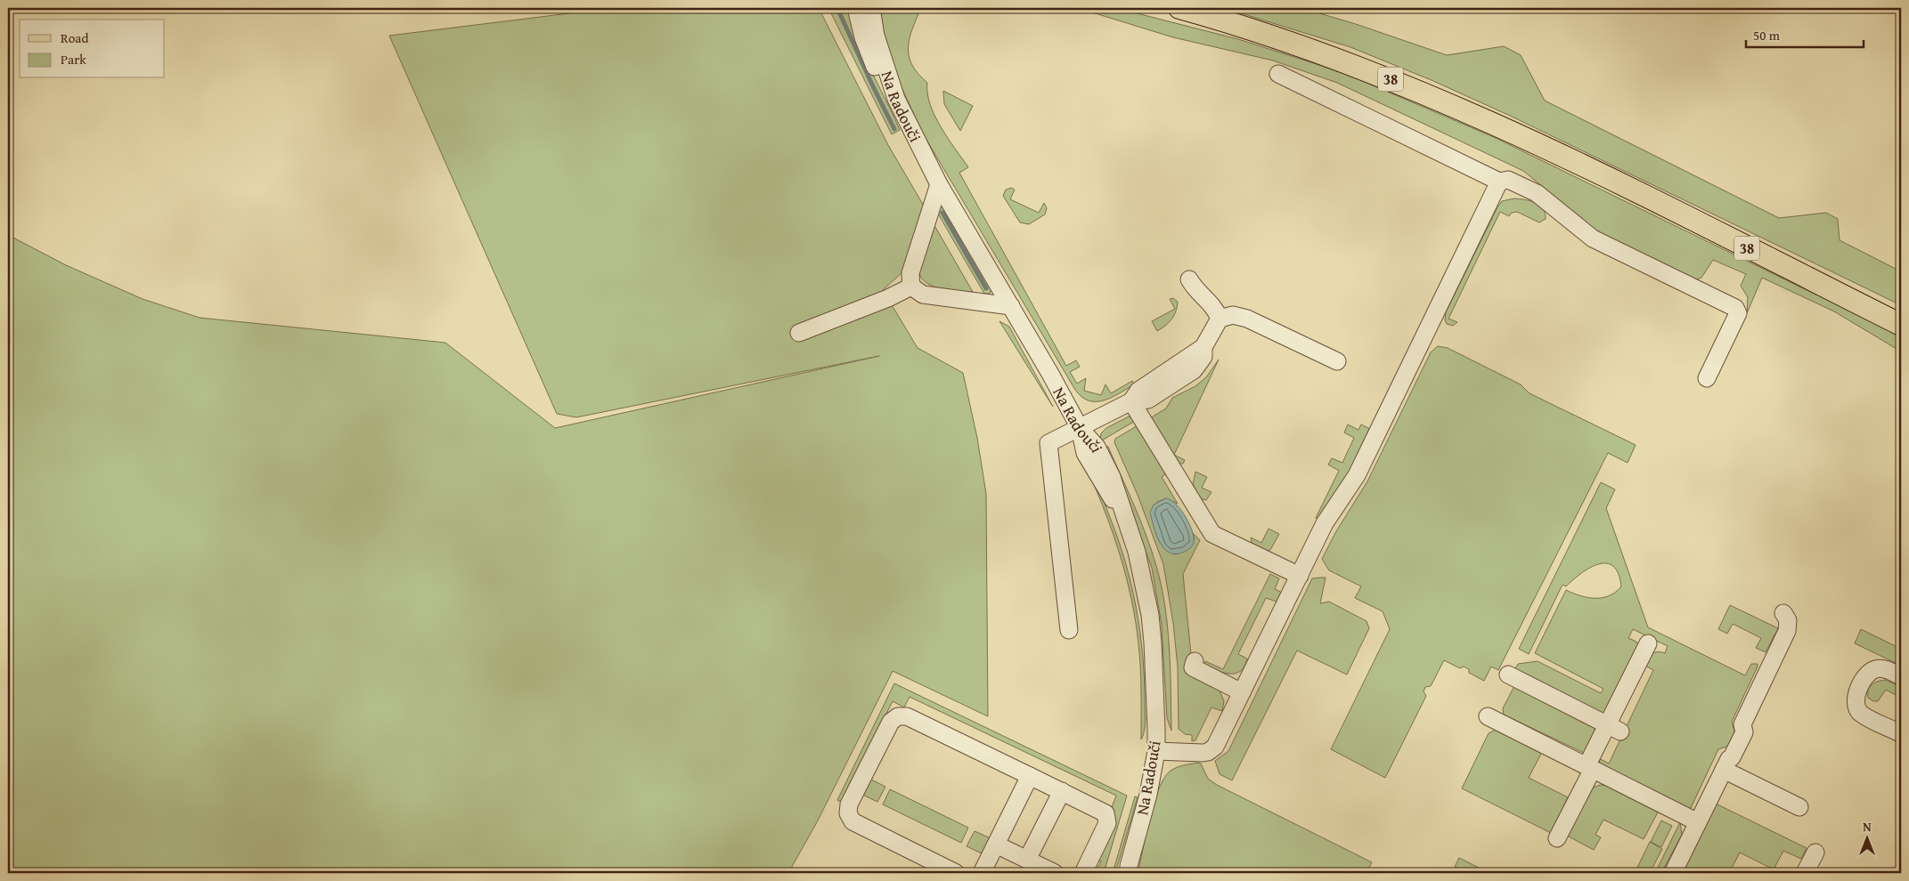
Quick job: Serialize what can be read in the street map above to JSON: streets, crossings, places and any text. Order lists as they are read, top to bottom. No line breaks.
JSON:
{"streets":{"main road":["38"],"street":["Na Radouči"]},"legend":["Road","Park"],"scale_bar":"50 m","north":"top"}
